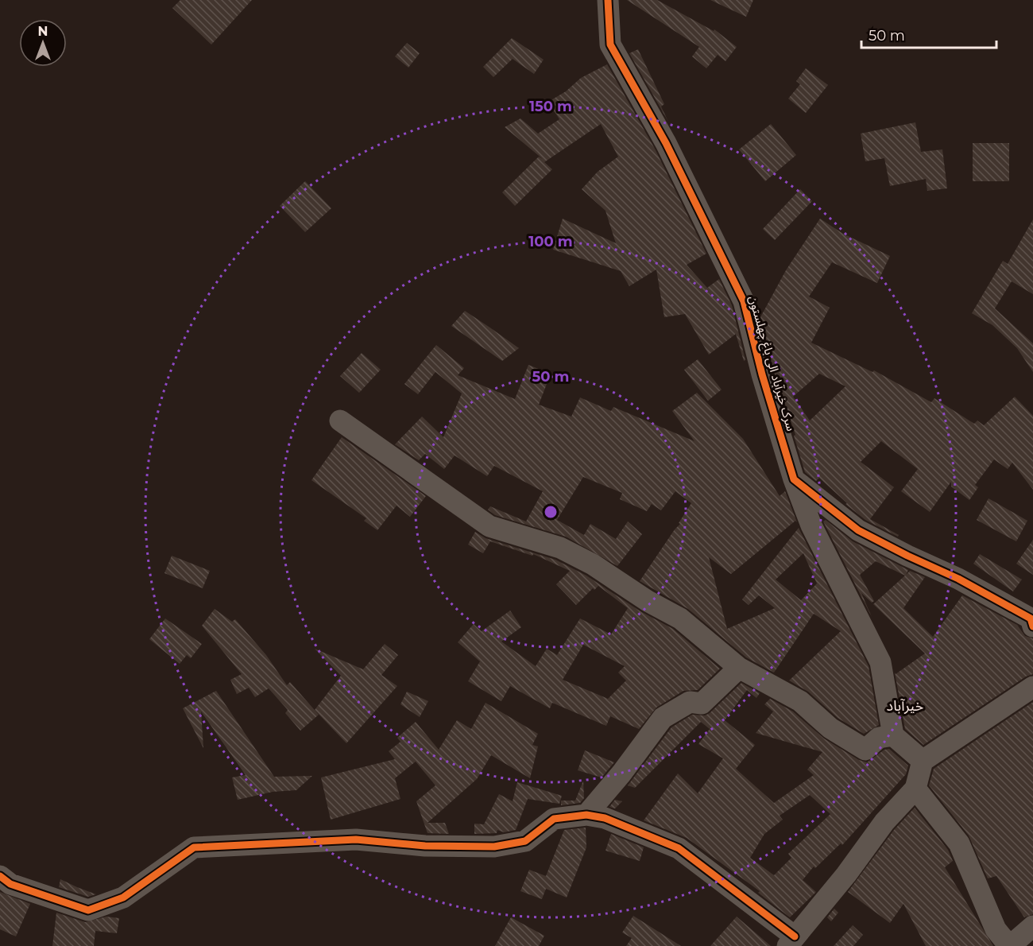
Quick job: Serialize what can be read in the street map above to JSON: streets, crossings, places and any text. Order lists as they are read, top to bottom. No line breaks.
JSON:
{"streets":{"street":["سرک خیرآباد الی باغ چهلستون"]},"districts":["خیرآباد"],"scale_bar":"50 m","north":"top","rings":["150 m","100 m","50 m"]}
